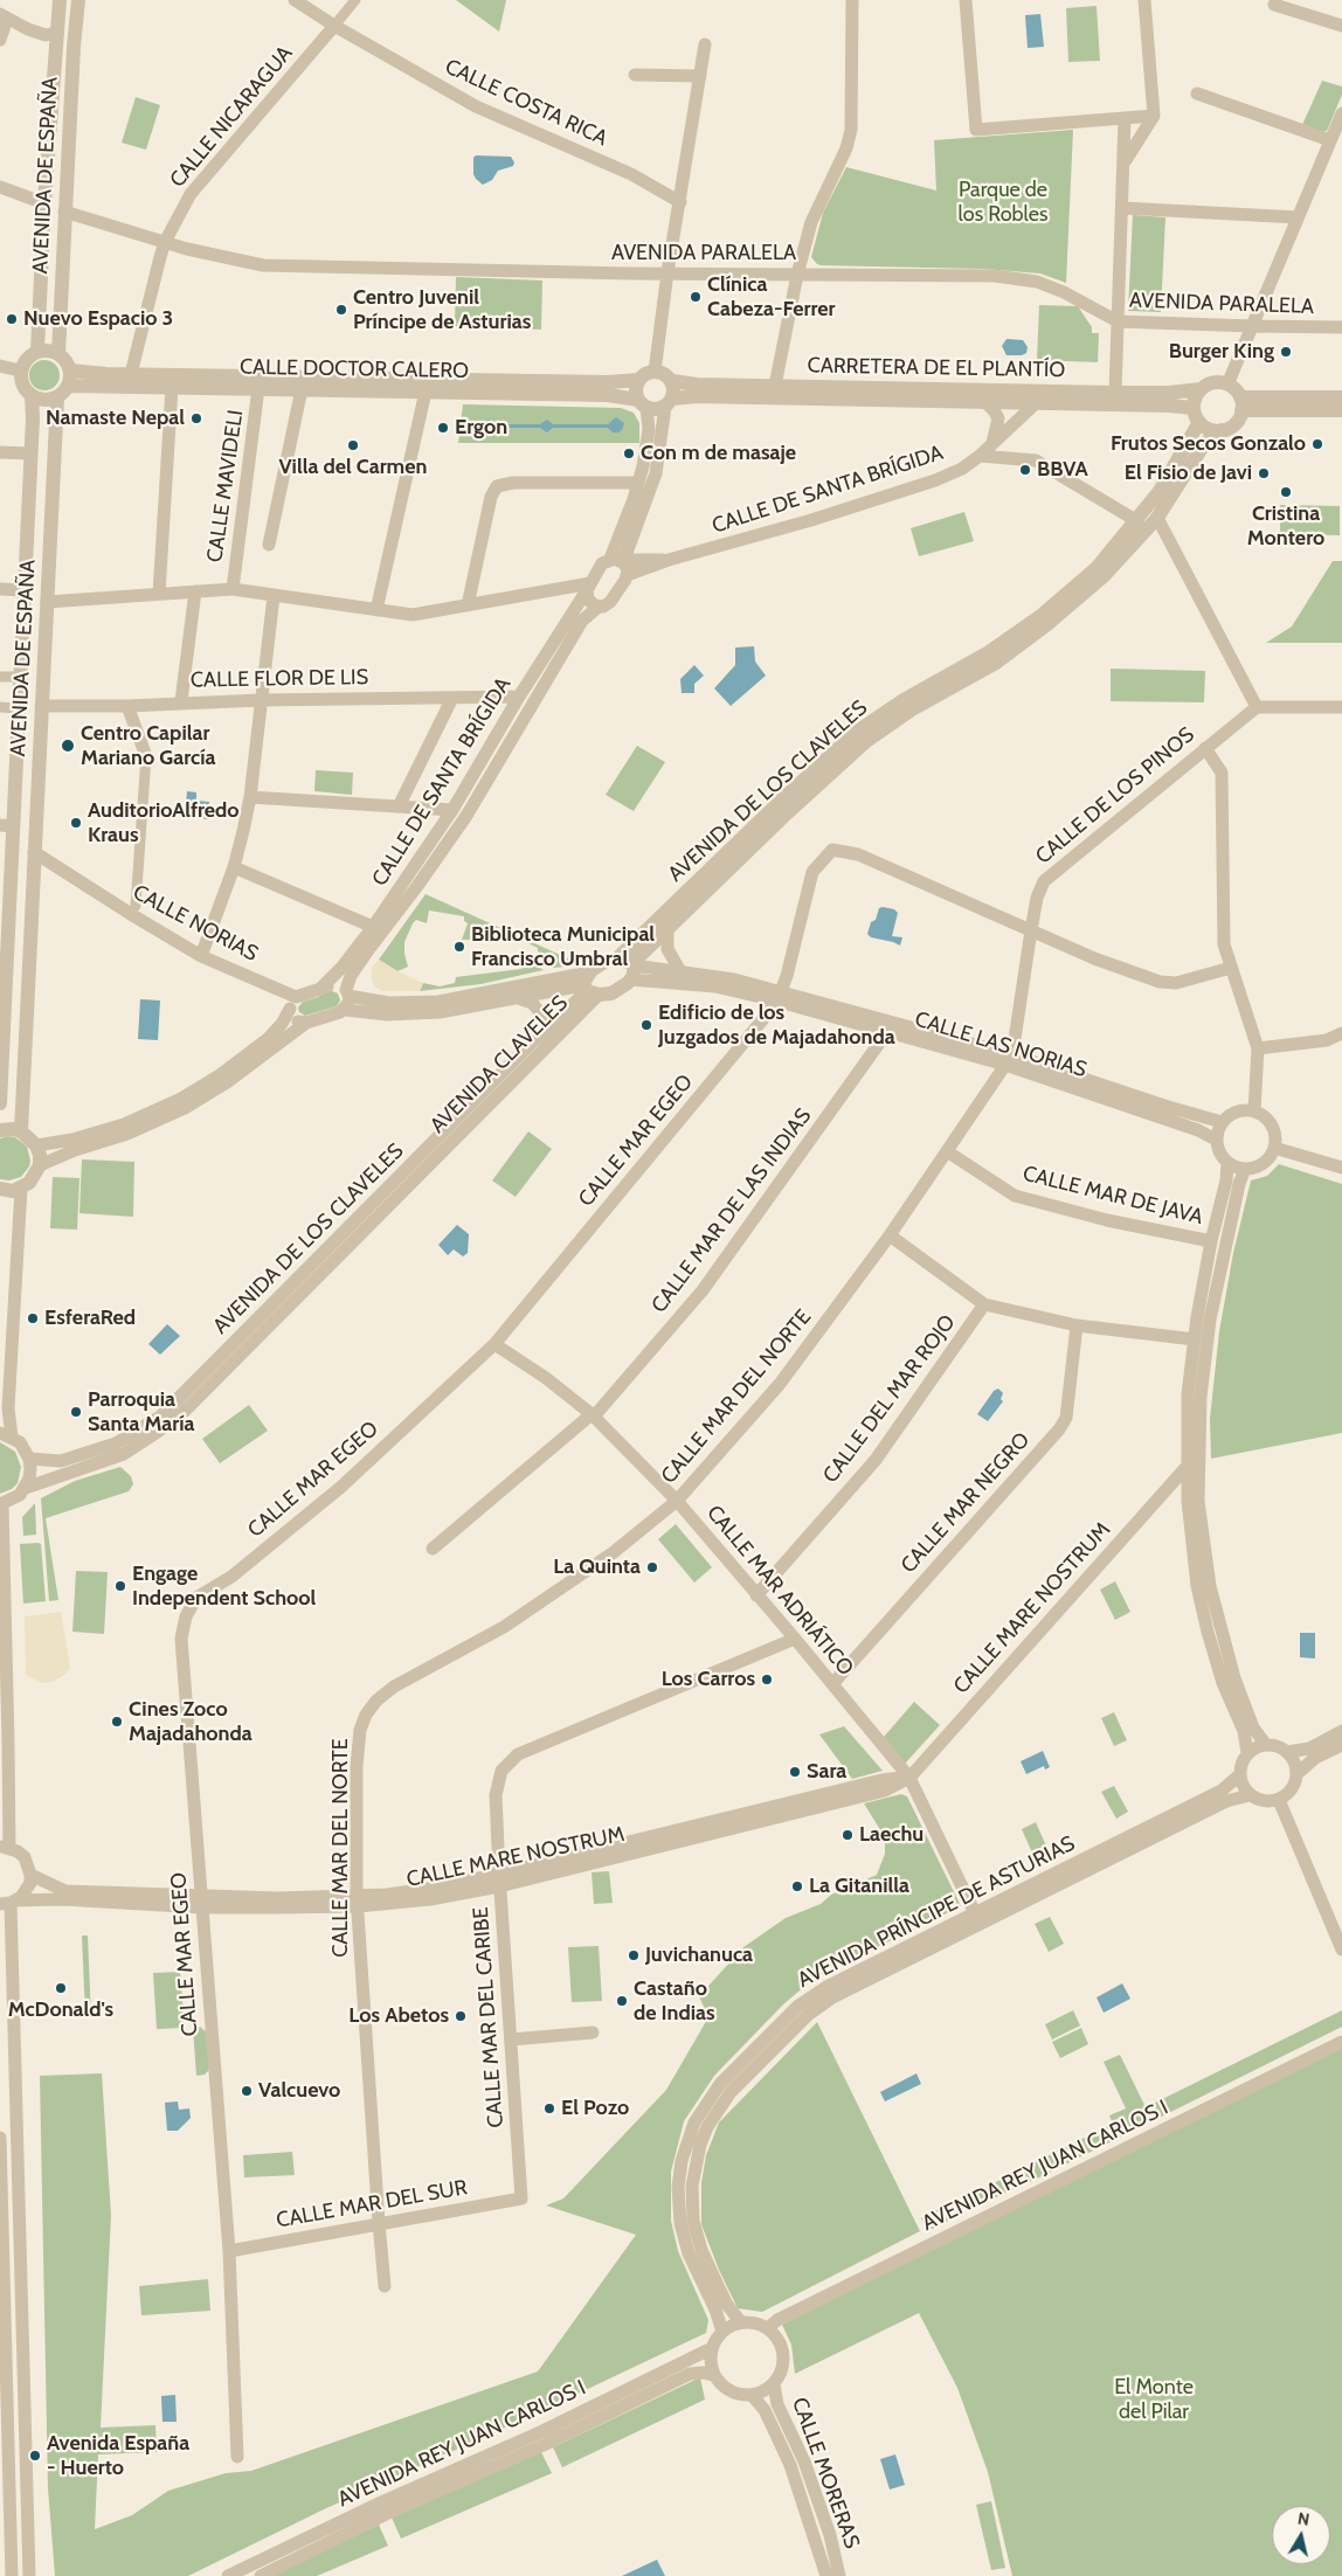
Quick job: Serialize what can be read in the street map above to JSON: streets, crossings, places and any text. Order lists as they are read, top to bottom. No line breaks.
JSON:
{"streets":{"street":["CALLE COSTA RICA","CALLE NICARAGUA","AVENIDA DE ESPAÑA","AVENIDA PARALELA","CARRETERA DE EL PLANTÍO","CALLE DOCTOR CALERO","CALLE MAVIDELI","CALLE DE SANTA BRÍGIDA","CALLE FLOR DE LIS","AVENIDA DE LOS CLAVELES","CALLE DE LOS PINOS","CALLE NORIAS","CALLE LAS NORIAS","AVENIDA CLAVELES","CALLE MAR EGEO","CALLE MAR DE JAVA","CALLE MAR DE LAS INDIAS","CALLE MAR DEL NORTE","CALLE DEL MAR ROJO","CALLE MAR NEGRO","CALLE MAR ADRIÁTICO","CALLE MARE NOSTRUM","AVENIDA PRÍNCIPE DE ASTURIAS","CALLE MAR DEL CARIBE","AVENIDA REY JUAN CARLOS I","CALLE MAR DEL SUR","CALLE MORERAS"]},"crossings":[["CALLE COSTA RICA","CALLE NICARAGUA"],["CALLE NICARAGUA","AVENIDA PARALELA"],["CALLE NICARAGUA","CALLE DOCTOR CALERO"],["AVENIDA DE ESPAÑA","AVENIDA PARALELA"],["AVENIDA DE ESPAÑA","CALLE DOCTOR CALERO"],["AVENIDA DE ESPAÑA","CALLE FLOR DE LIS"],["AVENIDA DE ESPAÑA","CALLE NORIAS"],["CARRETERA DE EL PLANTÍO","CALLE DOCTOR CALERO"],["CARRETERA DE EL PLANTÍO","CALLE DE SANTA BRÍGIDA"],["CARRETERA DE EL PLANTÍO","AVENIDA DE LOS CLAVELES"],["CALLE DOCTOR CALERO","CALLE MAVIDELI"],["CALLE DE SANTA BRÍGIDA","CALLE FLOR DE LIS"],["AVENIDA DE LOS CLAVELES","AVENIDA CLAVELES"],["CALLE DE LOS PINOS","CALLE LAS NORIAS"],["CALLE DE LOS PINOS","CALLE MAR EGEO"],["CALLE DE LOS PINOS","CALLE MAR DEL NORTE"],["CALLE LAS NORIAS","CALLE MAR DEL NORTE"],["CALLE MAR EGEO","CALLE MAR ADRIÁTICO"],["CALLE MAR EGEO","CALLE MARE NOSTRUM"],["CALLE MAR EGEO","CALLE MAR DEL SUR"],["CALLE MAR DE JAVA","CALLE MAR DEL NORTE"],["CALLE MAR DE LAS INDIAS","CALLE MAR ADRIÁTICO"],["CALLE MAR DEL NORTE","CALLE MAR ADRIÁTICO"],["CALLE MAR DEL NORTE","CALLE MARE NOSTRUM"],["CALLE MAR DEL NORTE","CALLE MAR DEL SUR"],["CALLE DEL MAR ROJO","CALLE MAR ADRIÁTICO"],["CALLE MAR NEGRO","CALLE MAR ADRIÁTICO"],["CALLE MAR ADRIÁTICO","CALLE MARE NOSTRUM"],["CALLE MAR ADRIÁTICO","AVENIDA PRÍNCIPE DE ASTURIAS"],["CALLE MAR ADRIÁTICO","CALLE MAR DEL CARIBE"],["CALLE MARE NOSTRUM","CALLE MAR DEL CARIBE"],["AVENIDA PRÍNCIPE DE ASTURIAS","AVENIDA REY JUAN CARLOS I"],["AVENIDA PRÍNCIPE DE ASTURIAS","CALLE MORERAS"],["CALLE MAR DEL CARIBE","CALLE MAR DEL SUR"],["AVENIDA REY JUAN CARLOS I","CALLE MORERAS"]],"parks":["Parque de los Robles","El Monte del Pilar"],"places":["Clínica Cabeza-Ferrer","Centro Juvenil Príncipe de Asturias","Nuevo Espacio 3","Burger King","Namaste Nepal","Ergon","Frutos Secos Gonzalo","Villa del Carmen","Con m de masaje","BBVA","El Fisio de Javi","Cristina Montero","Centro Capilar Mariano García","AuditorioAlfredo Kraus","Biblioteca Municipal Francisco Umbral","Edificio de los Juzgados de Majadahonda","EsferaRed","Parroquia Santa María","La Quinta","Engage Independent School","Los Carros","Cines Zoco Majadahonda","Sara","Laechu","La Gitanilla","Juvichanuca","McDonald's","Castaño de Indias","Los Abetos","Valcuevo","El Pozo","Avenida España - Huerto"],"north":"top"}
